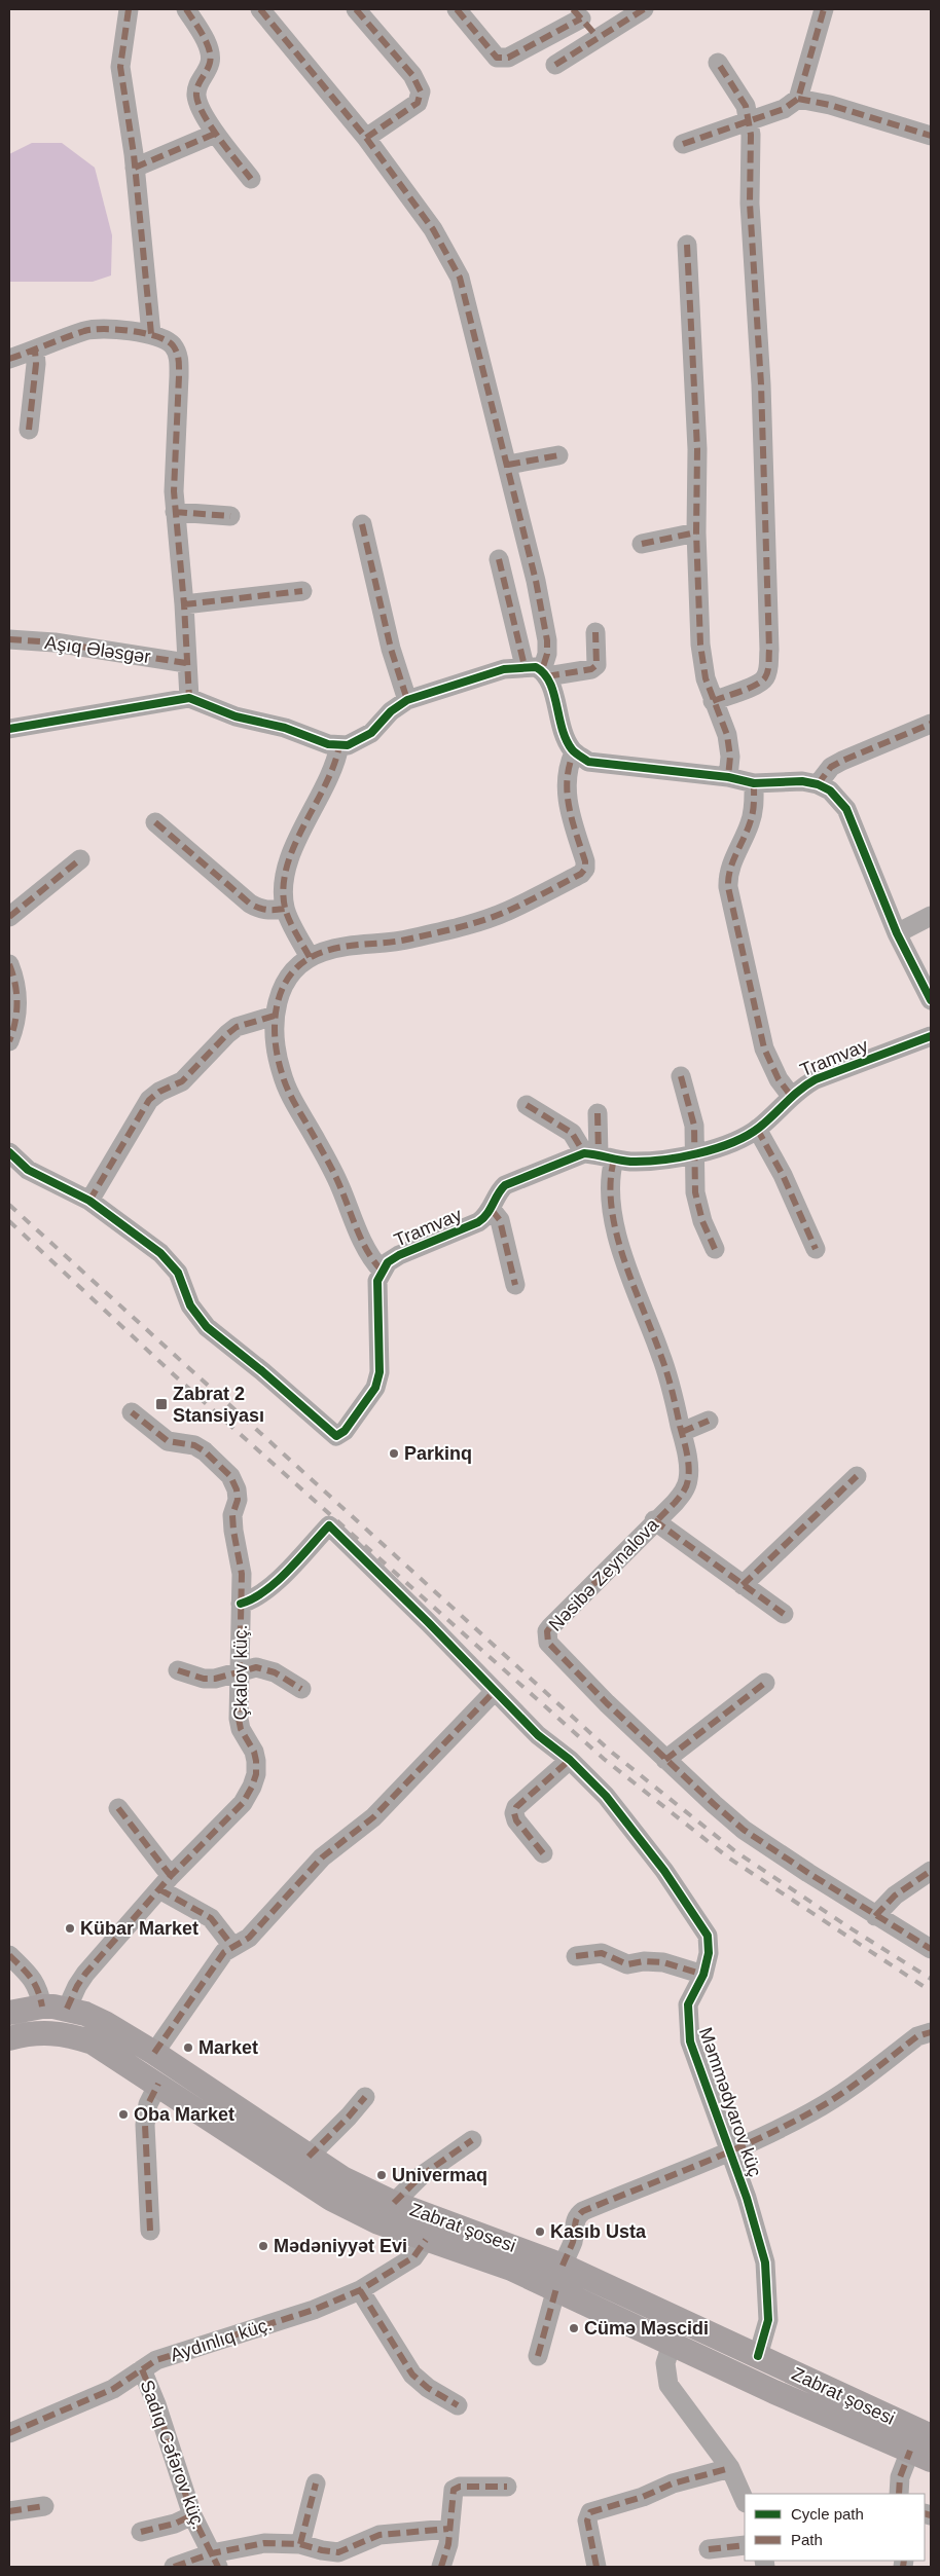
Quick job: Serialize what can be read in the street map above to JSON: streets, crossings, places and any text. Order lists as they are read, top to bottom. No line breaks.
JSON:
{"streets":{"main road":["Zabrat şosesi"],"street":["Aşıq Ələsgər","Tramvay","Nəsibə Zeynalova","Çkalov küç.","Məmmədyarov küç","Aydınlıq küç.","Sadıq Cəfərov küç."]},"crossings":[["Tramvay","Nəsibə Zeynalova"],["Çkalov küç.","Məmmədyarov küç"],["Çkalov küç.","Zabrat şosesi"],["Məmmədyarov küç","Zabrat şosesi"],["Zabrat şosesi","Aydınlıq küç."],["Aydınlıq küç.","Sadıq Cəfərov küç."]],"places":{"transit":["Zabrat 2 Stansiyası"],"other":["Parkinq","Kübar Market","Market","Oba Market","Univermaq","Kasıb Usta","Mədəniyyət Evi","Cümə Məscidi"]},"legend":["Cycle path","Path"]}
